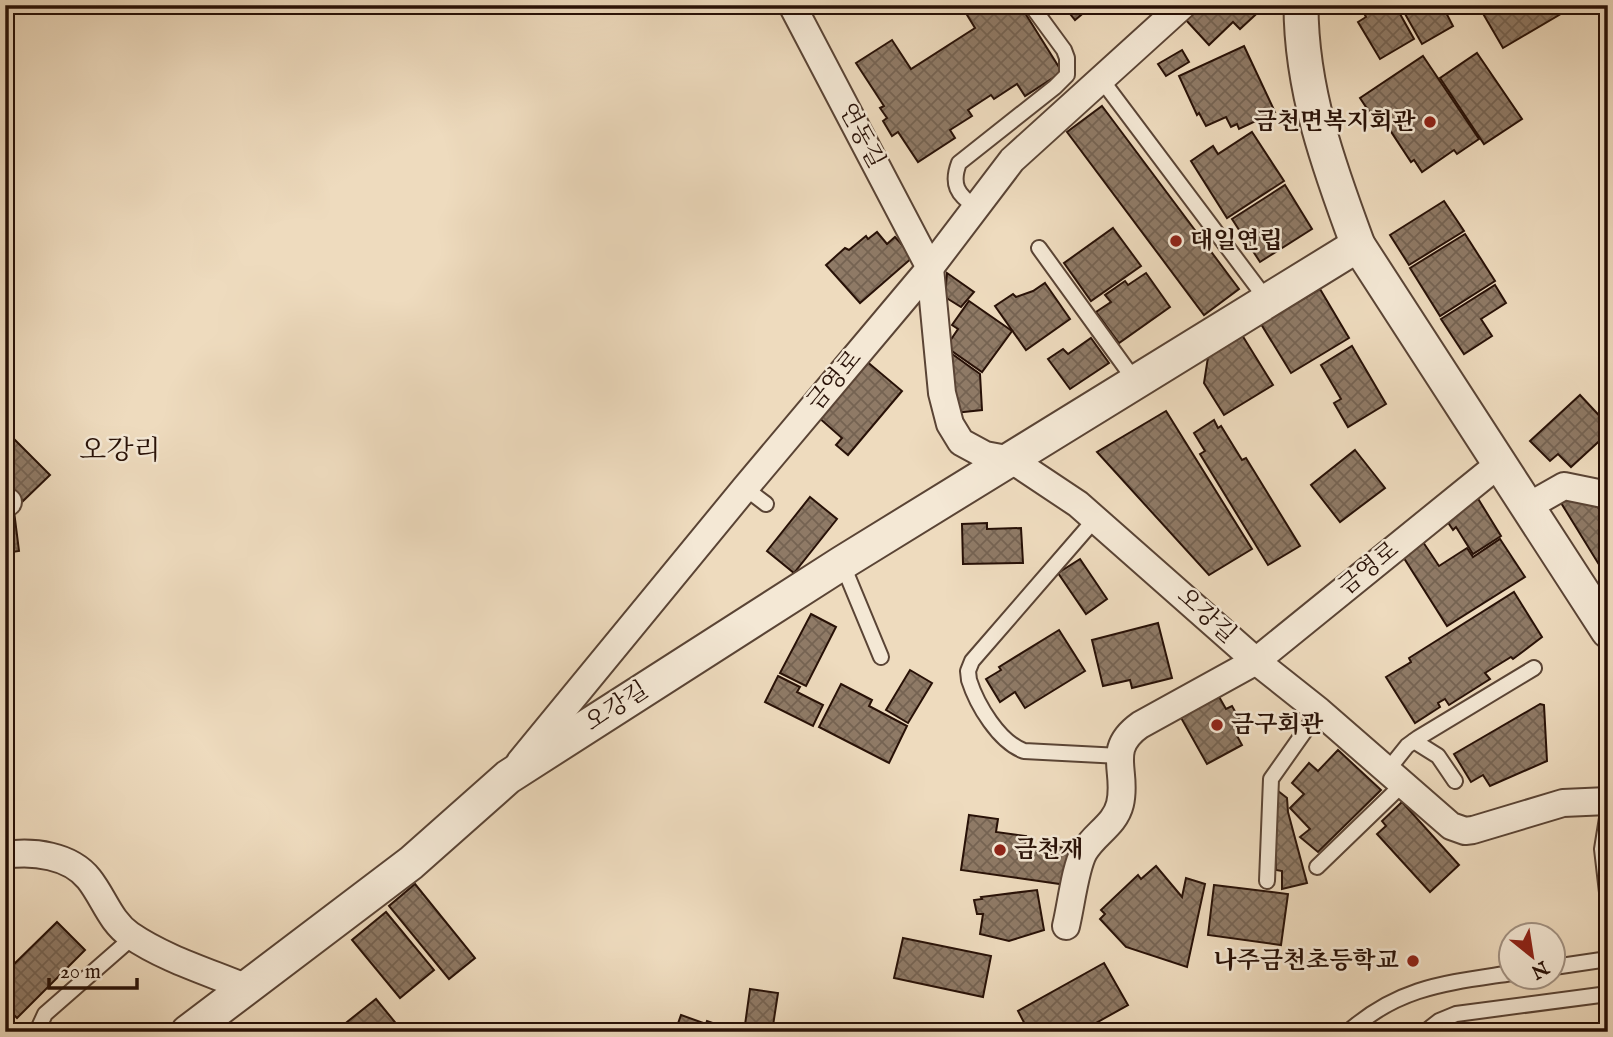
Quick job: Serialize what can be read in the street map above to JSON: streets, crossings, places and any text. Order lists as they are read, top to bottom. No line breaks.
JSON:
{"streets":{"street":["연동길","금영로","오강길"]},"crossings":[["연동길","금영로"],["연동길","오강길"],["금영로","오강길"]],"districts":["오강리"],"places":["금천면복지회관","대일연립","금구회관","금천재","나주금천초등학교"],"scale_bar":"20 m","north":"bottom right"}
